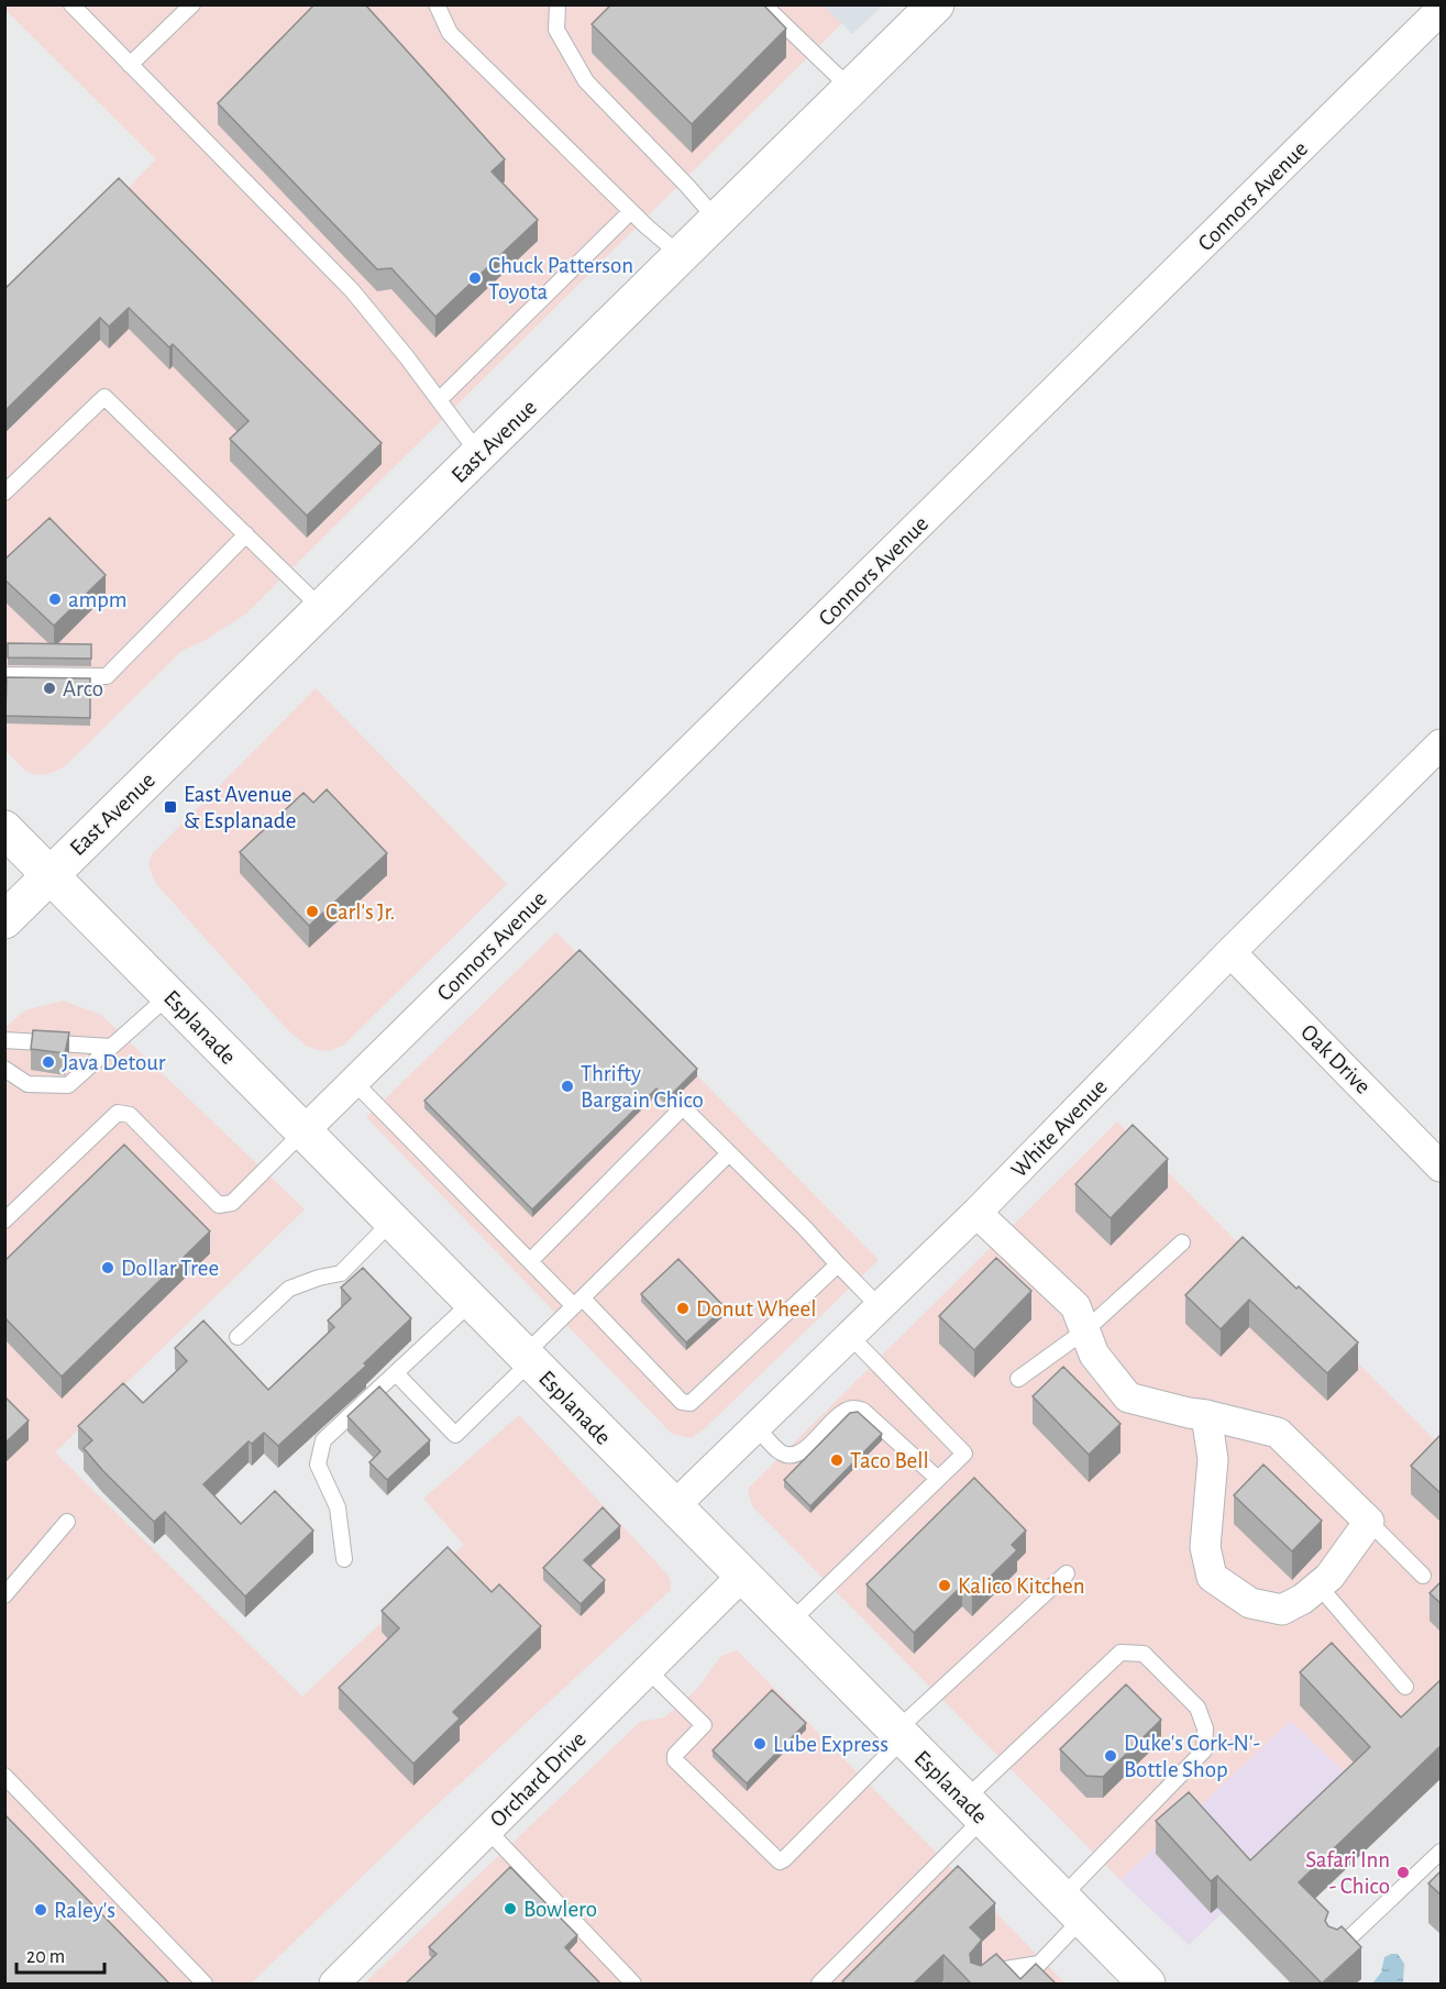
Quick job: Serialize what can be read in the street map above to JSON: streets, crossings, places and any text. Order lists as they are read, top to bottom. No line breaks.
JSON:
{"streets":{"main road":["East Avenue","Esplanade"],"street":["Connors Avenue","Oak Drive","White Avenue","Orchard Drive"]},"crossings":[["Connors Avenue","Esplanade"],["East Avenue","Esplanade"],["Esplanade","White Avenue"],["Esplanade","Orchard Drive"],["Oak Drive","White Avenue"]],"places":{"other":["Chuck Patterson Toyota","ampm","Arco","Carl's Jr.","Java Detour","Thrifty Bargain Chico","Dollar Tree","Donut Wheel","Taco Bell","Kalico Kitchen","Lube Express","Duke's Cork-N'- Bottle Shop","Safari Inn - Chico","Bowlero","Raley's"],"transit":["East Avenue & Esplanade"]},"scale_bar":"20 m"}
